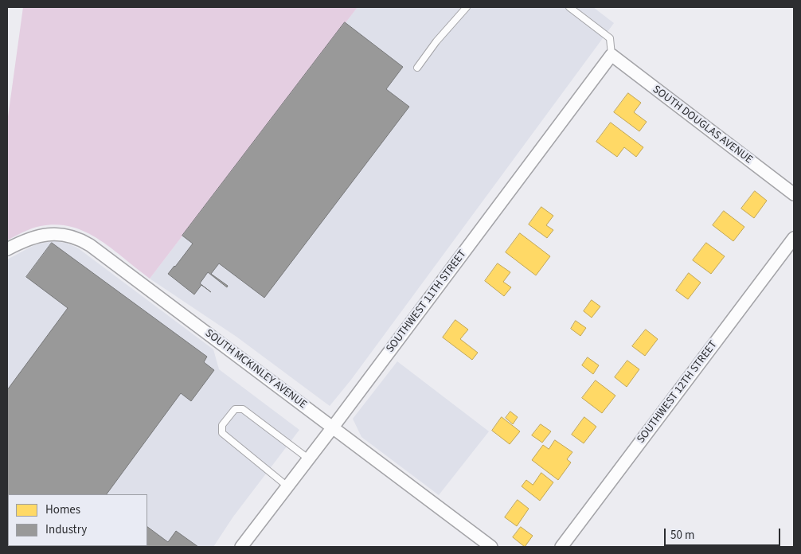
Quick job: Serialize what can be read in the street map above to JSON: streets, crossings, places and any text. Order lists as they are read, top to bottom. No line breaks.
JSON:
{"streets":{"street":["SOUTH DOUGLAS AVENUE","SOUTHWEST 11TH STREET","SOUTH MCKINLEY AVENUE","SOUTHWEST 12TH STREET"]},"crossings":[["SOUTH DOUGLAS AVENUE","SOUTHWEST 11TH STREET"],["SOUTHWEST 11TH STREET","SOUTH MCKINLEY AVENUE"]],"legend":["Homes","Industry"],"scale_bar":"50 m"}
